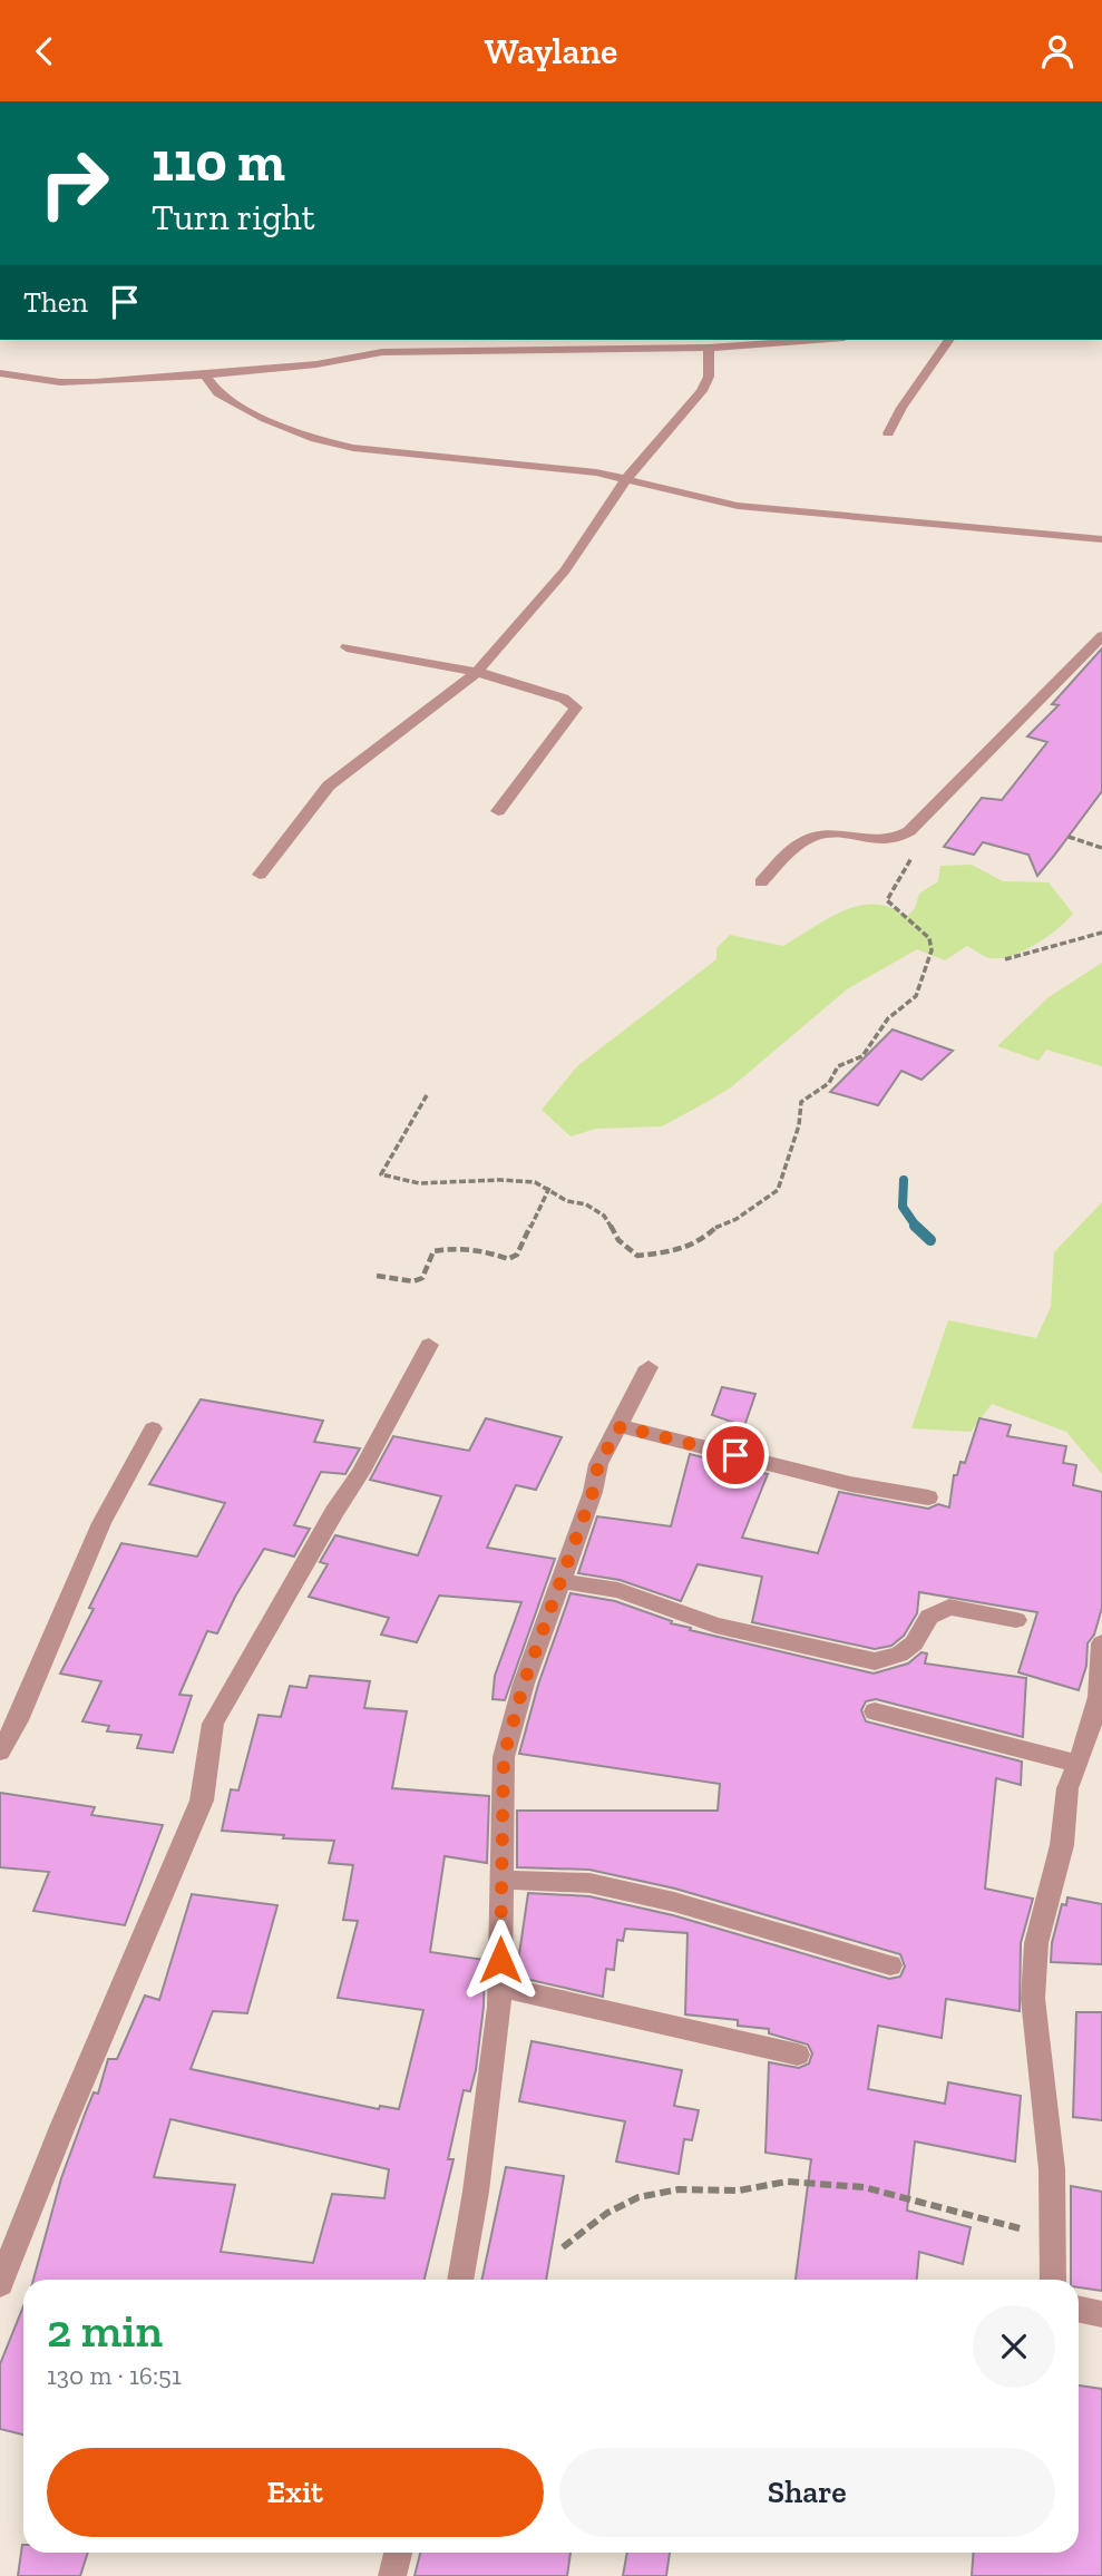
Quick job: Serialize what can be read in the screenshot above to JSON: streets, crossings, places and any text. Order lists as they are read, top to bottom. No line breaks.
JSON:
{"page":{"header":"Waylane","turn":["110 m","Turn right"],"then":"Then","heading":["2 min","130 m · 16:51"],"buttons":["Exit","Share"]}}
